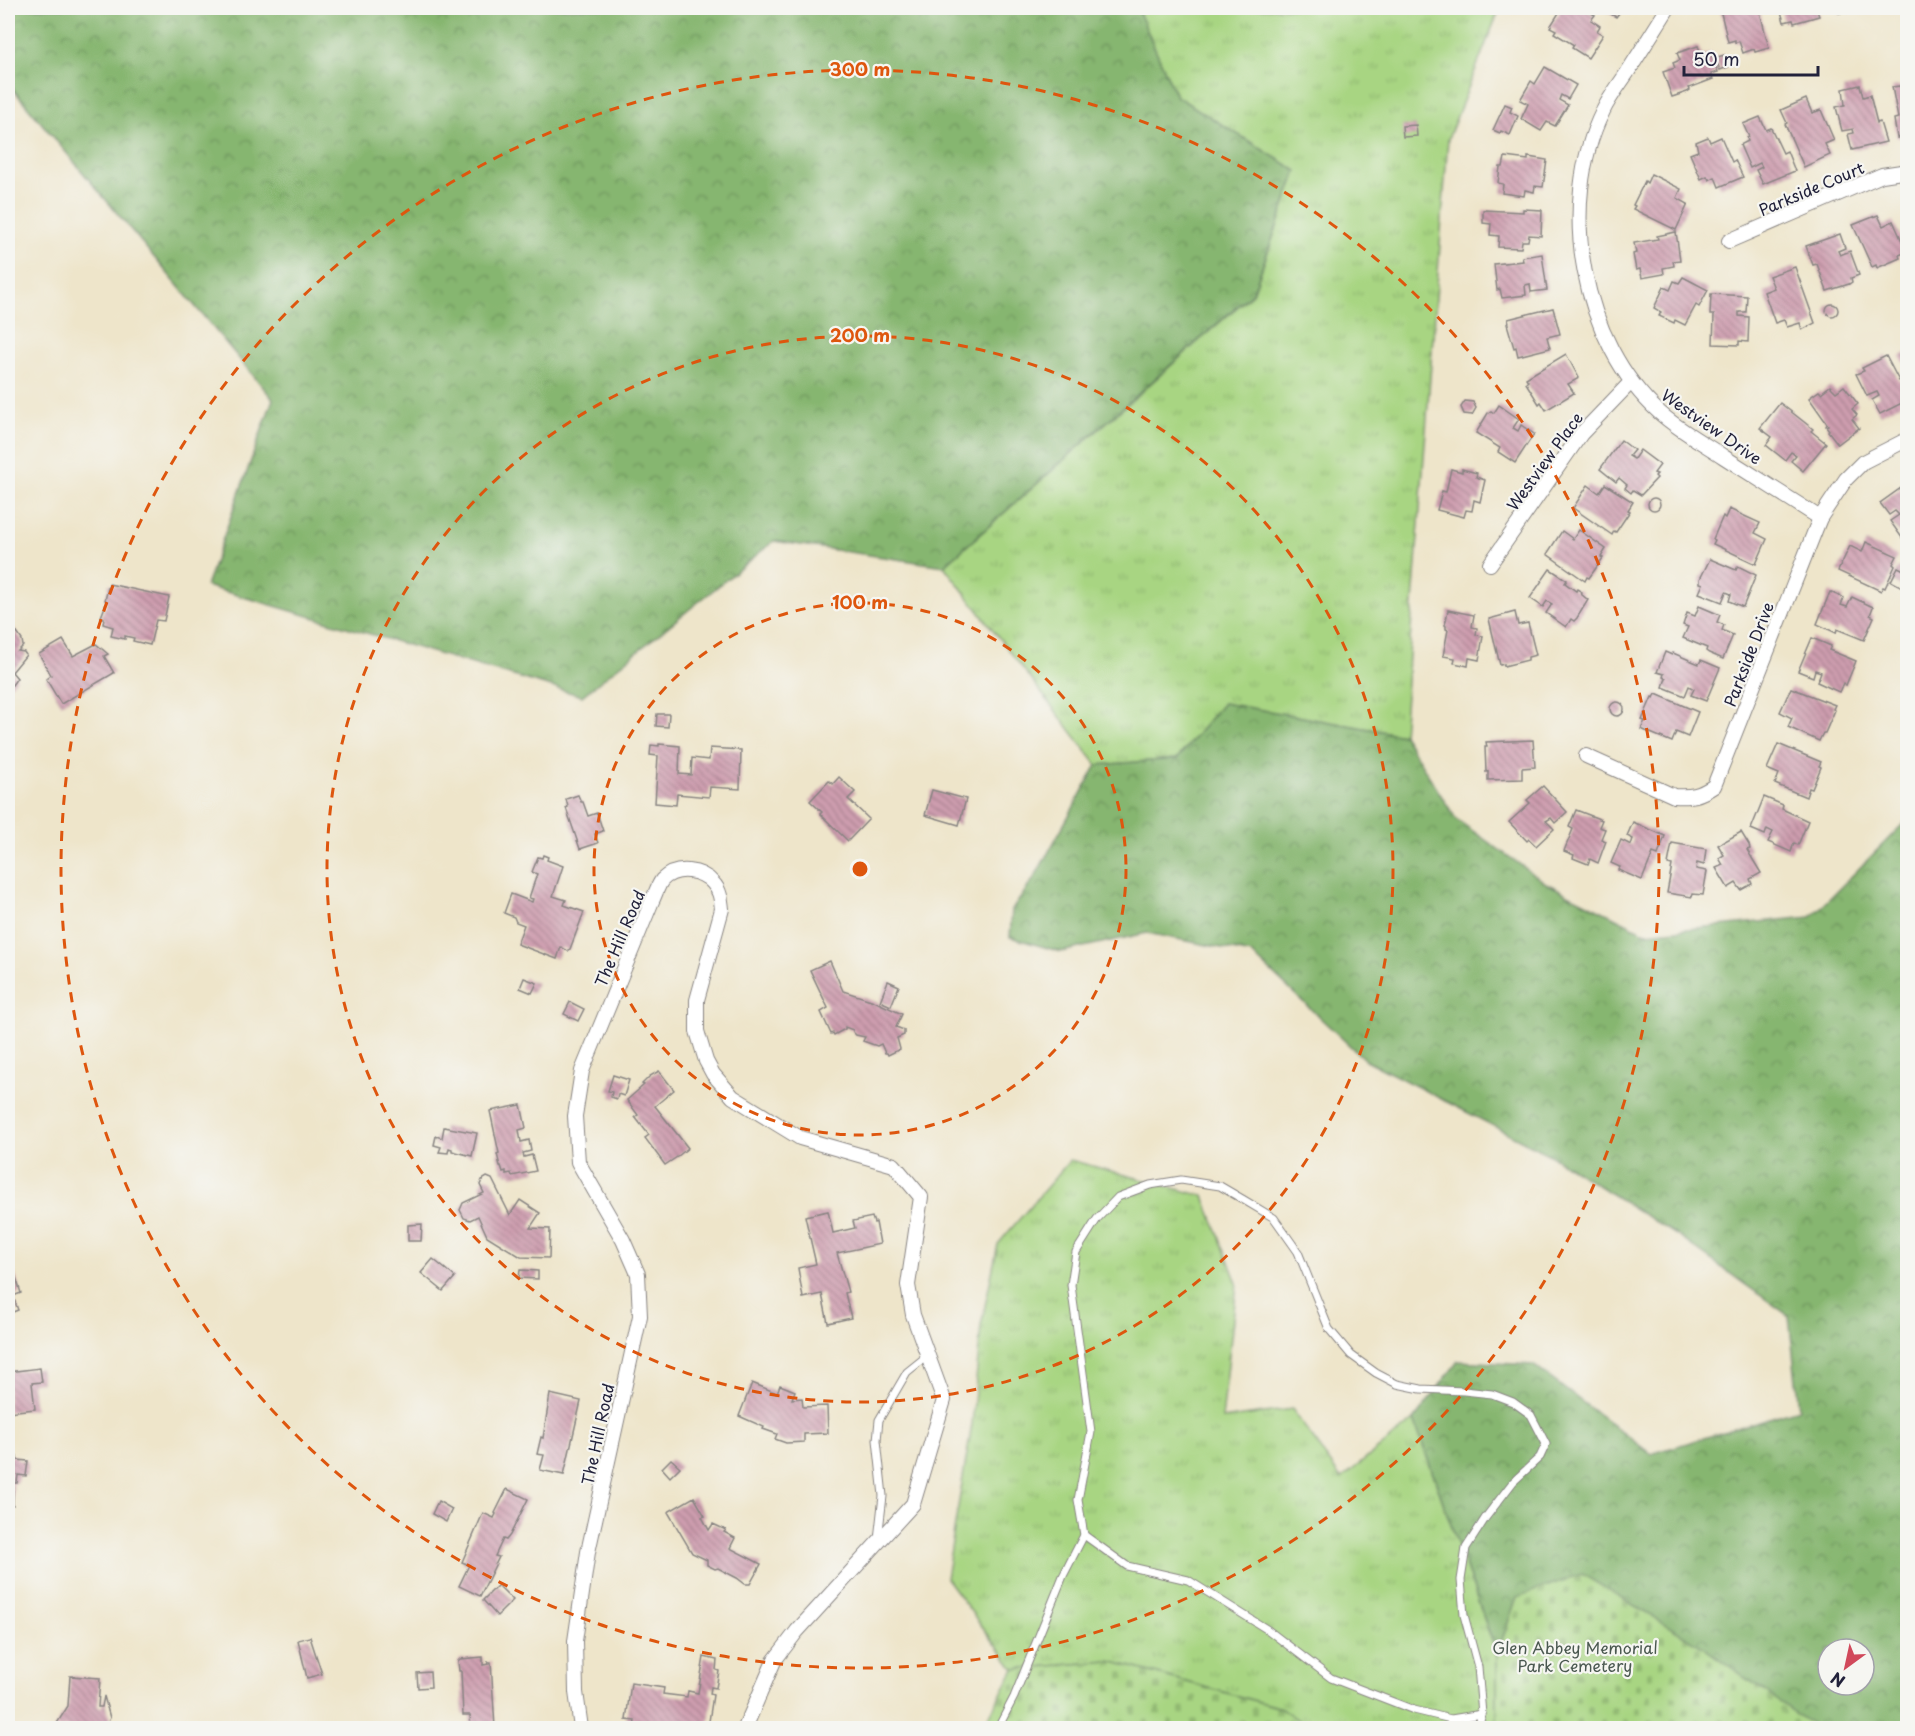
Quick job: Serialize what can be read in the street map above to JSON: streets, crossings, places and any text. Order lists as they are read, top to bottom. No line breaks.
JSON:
{"streets":{"street":["Parkside Court","Westview Drive","Westview Place","Parkside Drive","The Hill Road"]},"crossings":[["Westview Drive","Westview Place"],["Westview Drive","Parkside Drive"]],"parks":["Glen Abbey Memorial Park Cemetery"],"scale_bar":"50 m","north":"bottom left","rings":["300 m","200 m","100 m"]}
